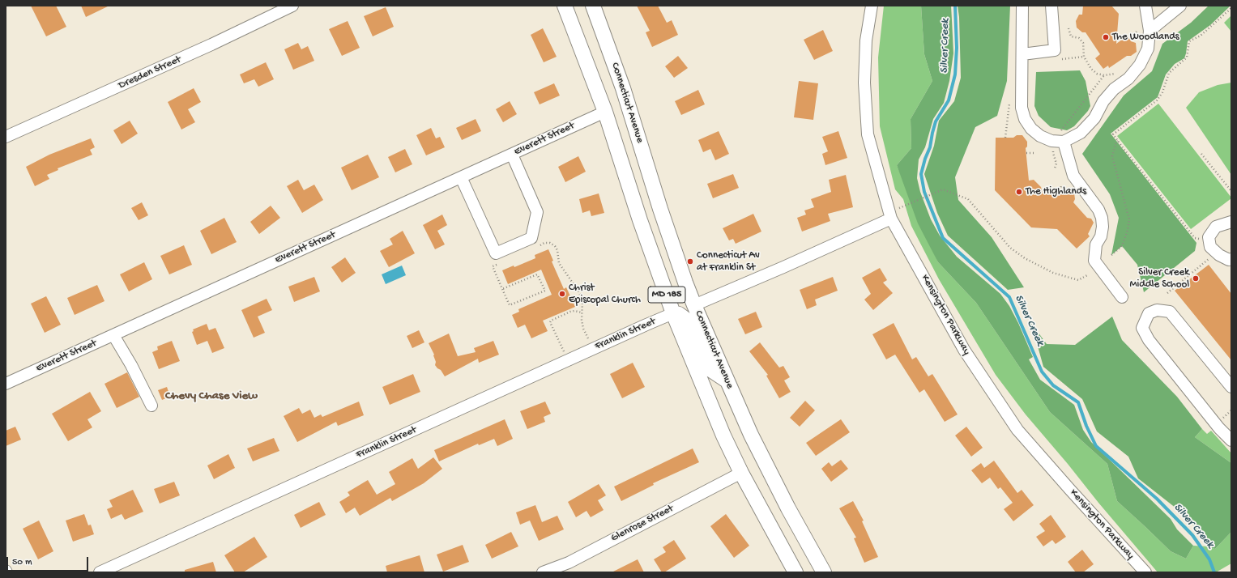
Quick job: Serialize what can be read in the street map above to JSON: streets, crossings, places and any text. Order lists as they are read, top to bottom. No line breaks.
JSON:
{"streets":{"main road":["Connecticut Avenue","MD 185"],"street":["Dresden Street","Everett Street","Kensington Parkway","Franklin Street","Glenrose Street"]},"crossings":[["Everett Street","MD 185"],["MD 185","Franklin Street"],["MD 185","Glenrose Street"]],"districts":["Chevy Chase View"],"water":["Silver Creek"],"places":["The Woodlands","The Highlands","Connecticut Av at Franklin St","Silver Creek Middle School","Christ Episcopal Church"],"scale_bar":"50 m"}
